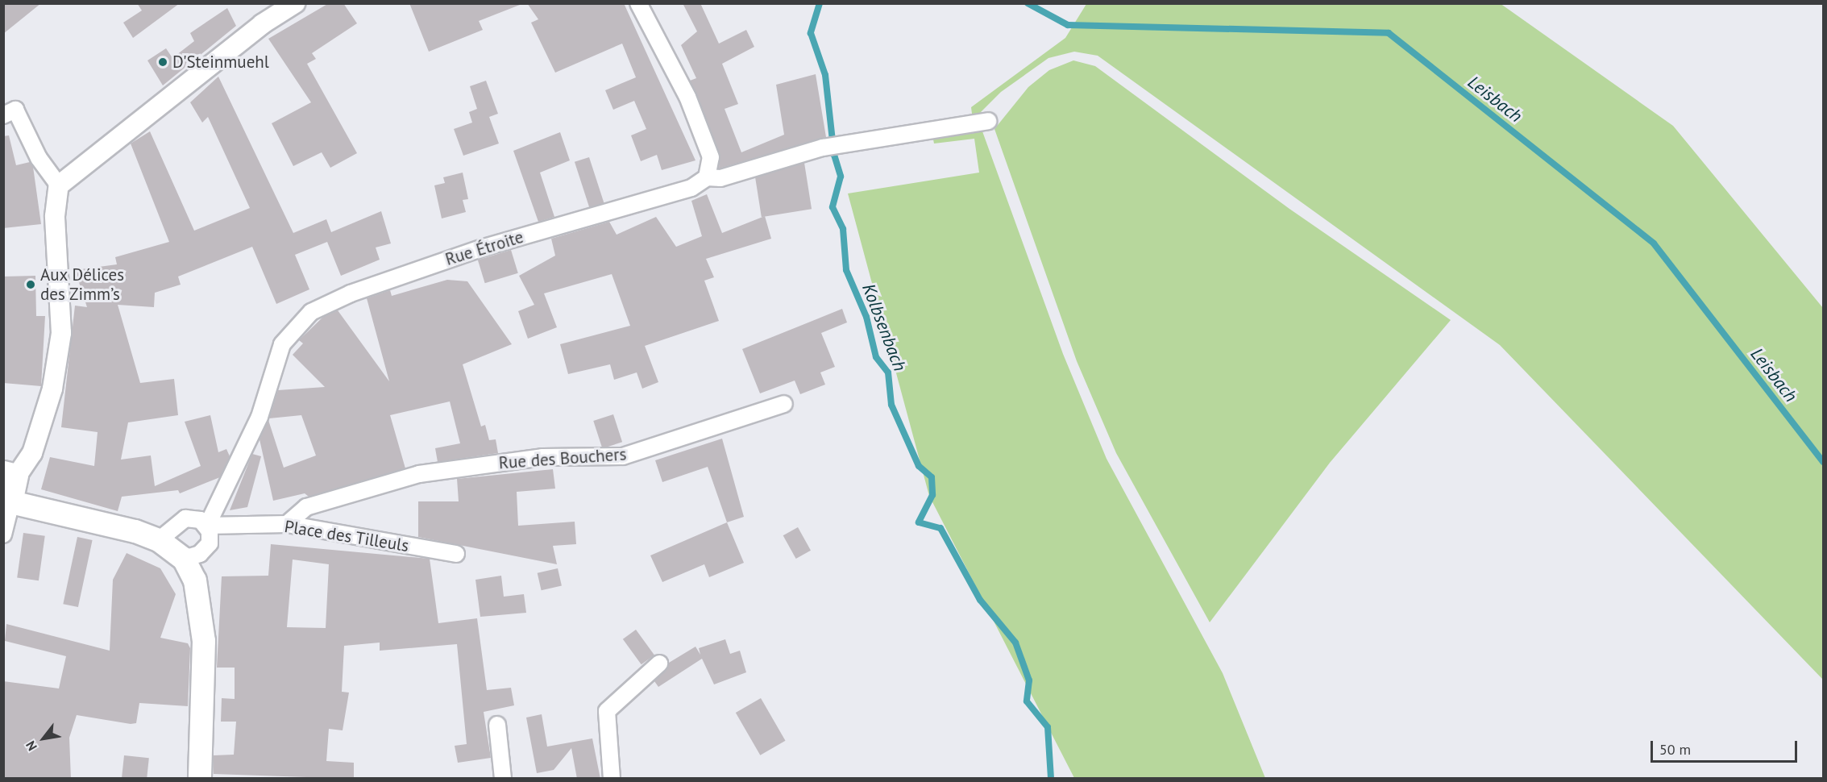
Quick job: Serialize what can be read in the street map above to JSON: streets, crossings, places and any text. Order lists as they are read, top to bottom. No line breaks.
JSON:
{"streets":{"street":["Rue Étroite","Rue des Bouchers","Place des Tilleuls"]},"crossings":[["Rue Étroite","Place des Tilleuls"],["Rue des Bouchers","Place des Tilleuls"]],"water":["Leisbach","Kolbsenbach"],"places":["D'Steinmuehl","Aux Délices des Zimm’s"],"scale_bar":"50 m","north":"bottom left"}
